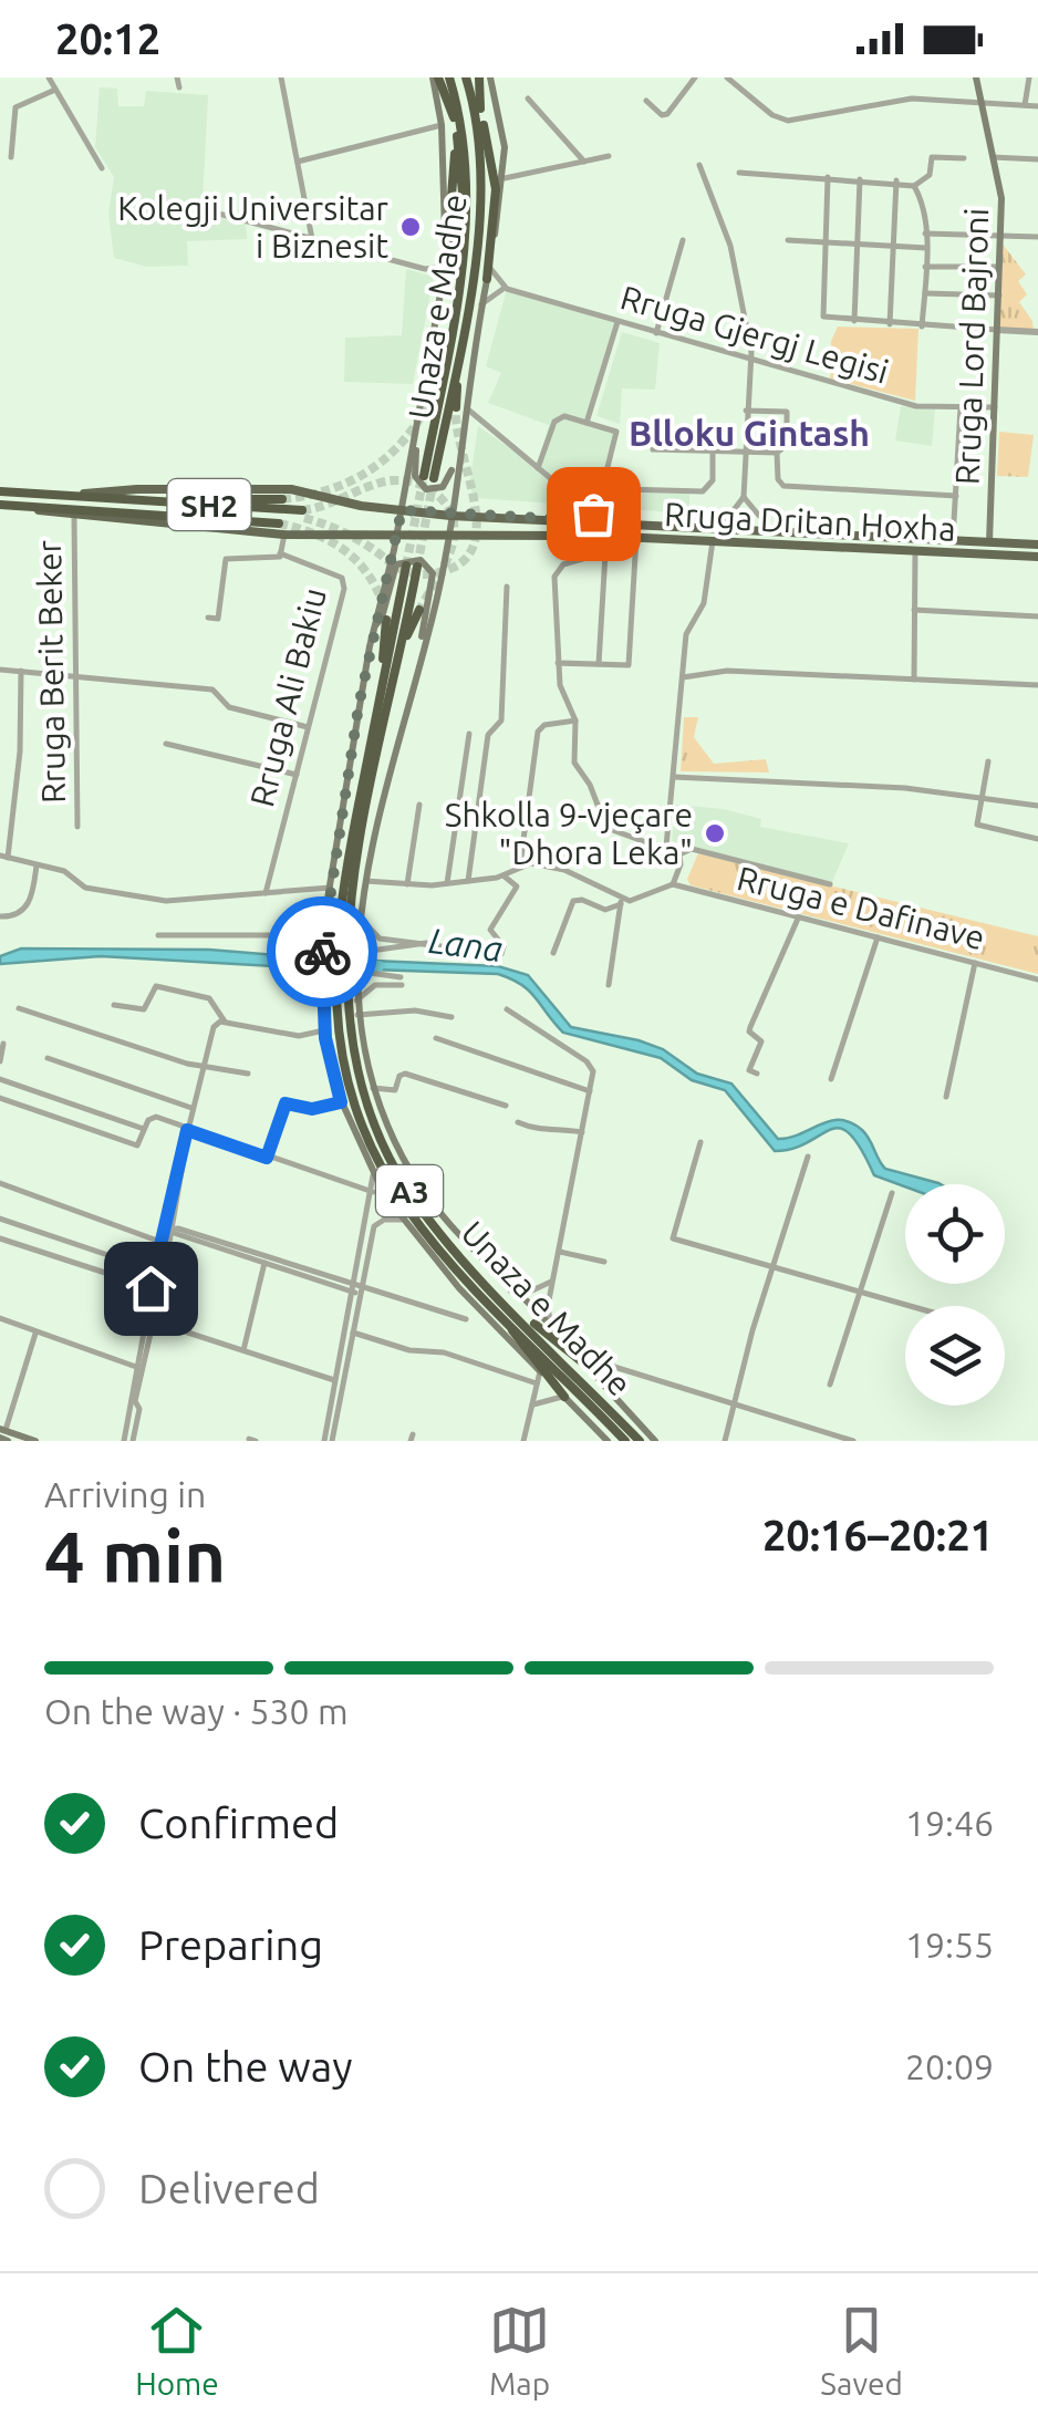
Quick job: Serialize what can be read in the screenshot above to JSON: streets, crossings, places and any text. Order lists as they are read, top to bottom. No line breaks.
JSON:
{"streets":{"highway":["Unaza e Madhe","SH2","A3"],"main road":["Rruga Lord Bajroni","Rruga Dritan Hoxha"],"street":["Rruga Gjergj Legisi","Rruga Berit Beker","Rruga Ali Bakiu","Rruga e Dafinave"]},"crossings":[["Rruga Gjergj Legisi","Rruga Lord Bajroni"],["Rruga Gjergj Legisi","Rruga Dritan Hoxha"],["Rruga Lord Bajroni","Rruga Dritan Hoxha"],["SH2","Rruga Dritan Hoxha"],["Rruga Dritan Hoxha","Rruga Berit Beker"]],"districts":["Blloku Gintash"],"water":["Lana"],"places":["Kolegji Universitar i Biznesit","Shkolla 9-vjeçare \"Dhora Leka\""],"page":{"status":"20:12","heading":["4 min","Arriving in","20:16–20:21"],"bar":"On the way · 530 m","list":[["Confirmed","19:46"],["Preparing","19:55"],["On the way","20:09"],"Delivered"],"tabs":["Home","Map","Saved"]}}
